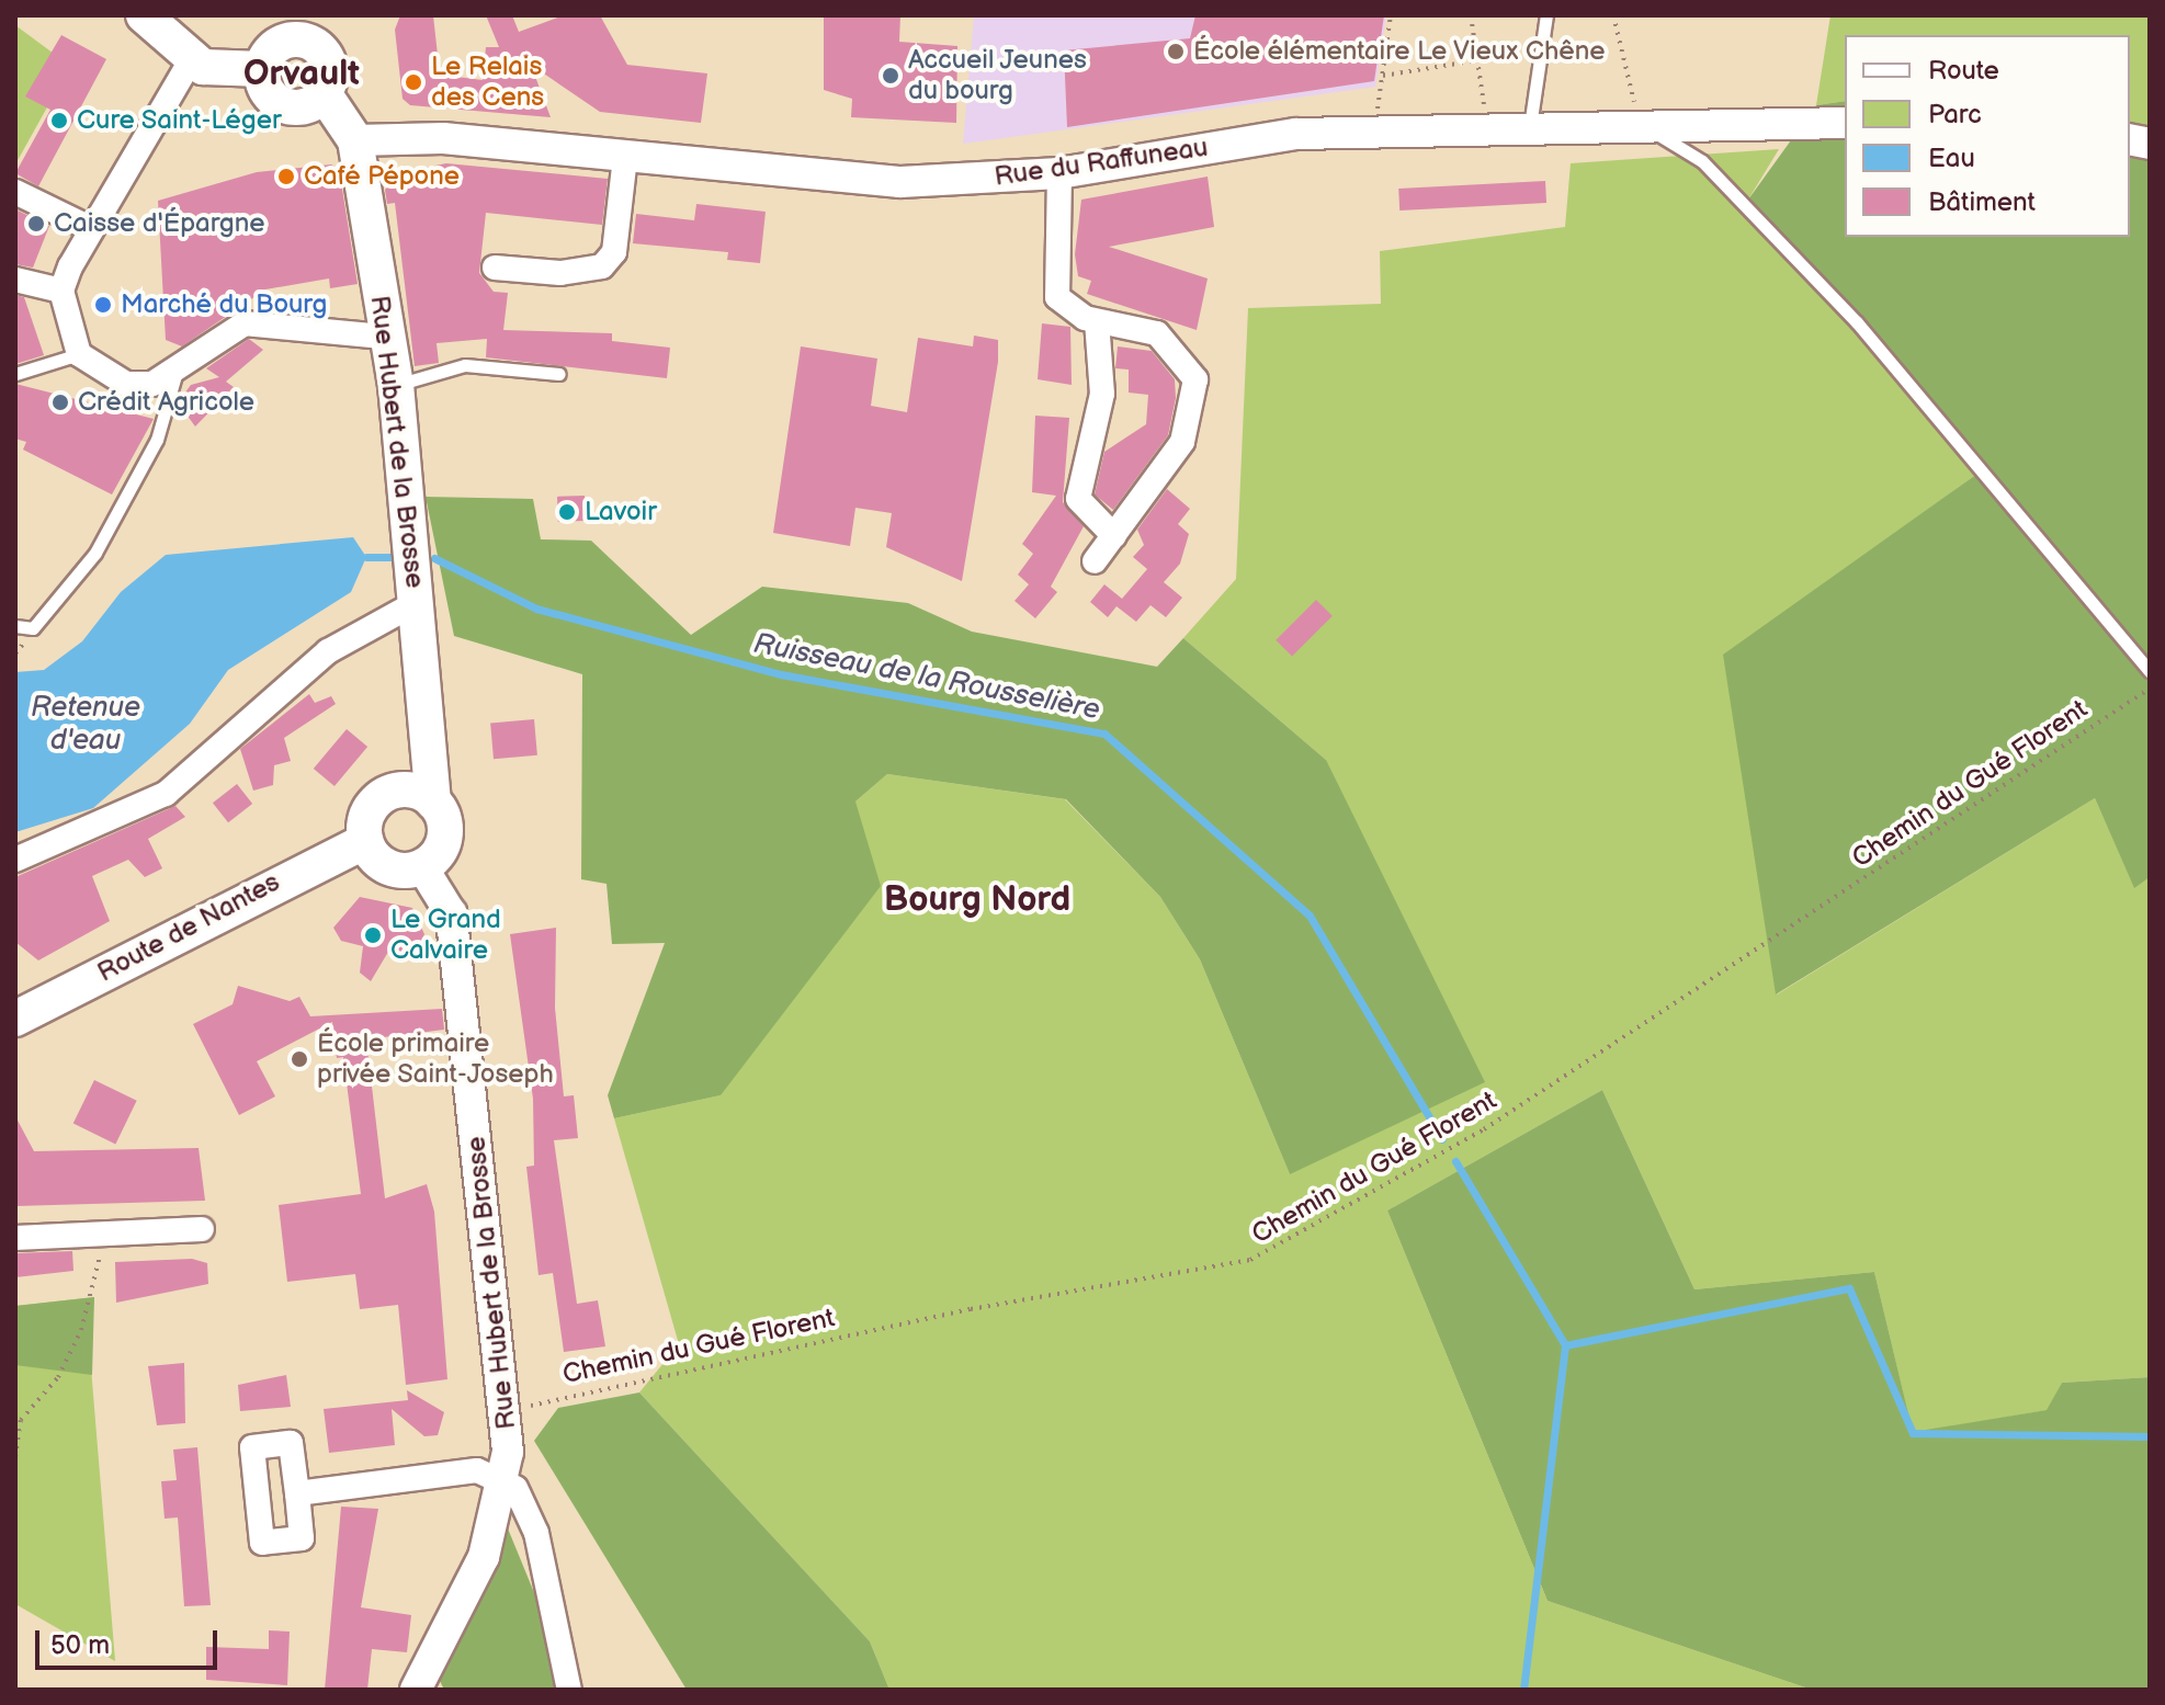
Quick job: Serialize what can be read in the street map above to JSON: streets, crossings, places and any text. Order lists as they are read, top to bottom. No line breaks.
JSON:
{"streets":{"main road":["Rue Hubert de la Brosse","Route de Nantes"],"street":["Rue du Raffuneau"],"path":["Chemin du Gué Florent"]},"crossings":[["Rue du Raffuneau","Rue Hubert de la Brosse"],["Rue Hubert de la Brosse","Chemin du Gué Florent"],["Rue Hubert de la Brosse","Route de Nantes"]],"districts":["Orvault","Bourg Nord"],"water":["Ruisseau de la Rousselière","Retenue d'eau"],"places":["École élémentaire Le Vieux Chêne","Accueil Jeunes du bourg","Le Relais des Cens","Cure Saint-Léger","Café Pépone","Caisse d'Épargne","Marché du Bourg","Crédit Agricole","Lavoir","Le Grand Calvaire","École primaire privée Saint-Joseph"],"legend":["Route","Parc","Eau","Bâtiment"],"scale_bar":"50 m"}
